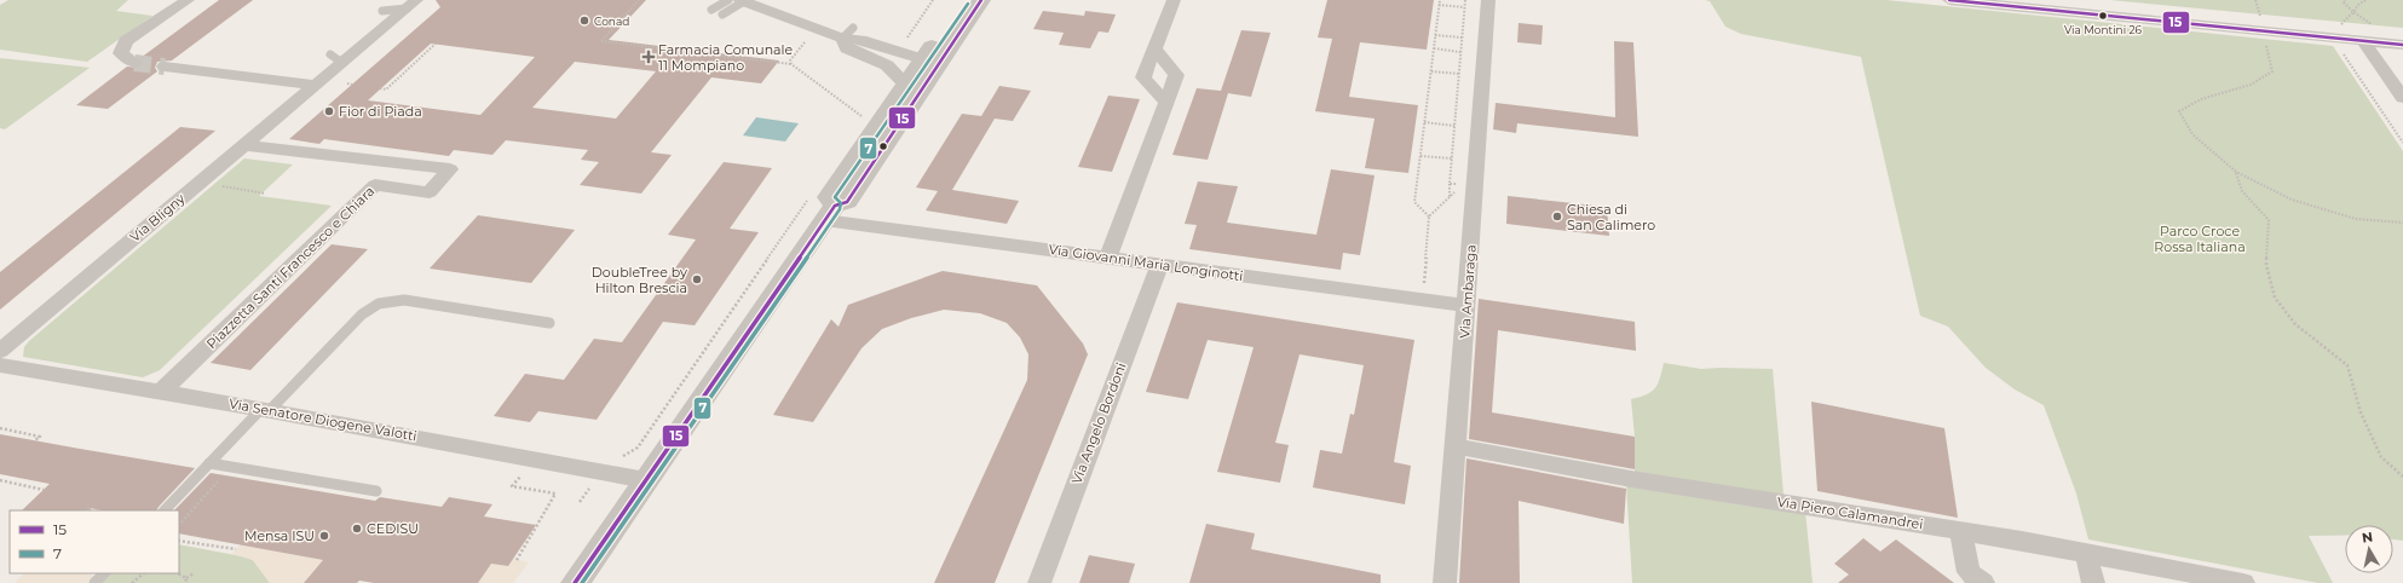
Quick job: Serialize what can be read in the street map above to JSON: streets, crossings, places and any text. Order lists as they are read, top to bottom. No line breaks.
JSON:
{"streets":{"street":["Via Bligny","Via Giovanni Maria Longinotti","Piazzetta Santi Francesco e Chiara","Via Ambaraga","Via Senatore Diogene Valotti","Via Angelo Bordoni","Via Piero Calamandrei"]},"crossings":[["Via Bligny","Piazzetta Santi Francesco e Chiara"],["Via Giovanni Maria Longinotti","Via Ambaraga"],["Via Giovanni Maria Longinotti","Via Angelo Bordoni"],["Piazzetta Santi Francesco e Chiara","Via Senatore Diogene Valotti"],["Via Ambaraga","Via Piero Calamandrei"]],"parks":["Parco Croce Rossa Italiana"],"places":{"other":["Via Montini 26","Conad","Fior di Piada","Chiesa di San Calimero","DoubleTree by Hilton Brescia","CEDISU","Mensa ISU"],"health":["Farmacia Comunale 11 Mompiano"]},"lines":["transit line 15","transit line 7"],"legend":["15","7"],"north":"top"}
